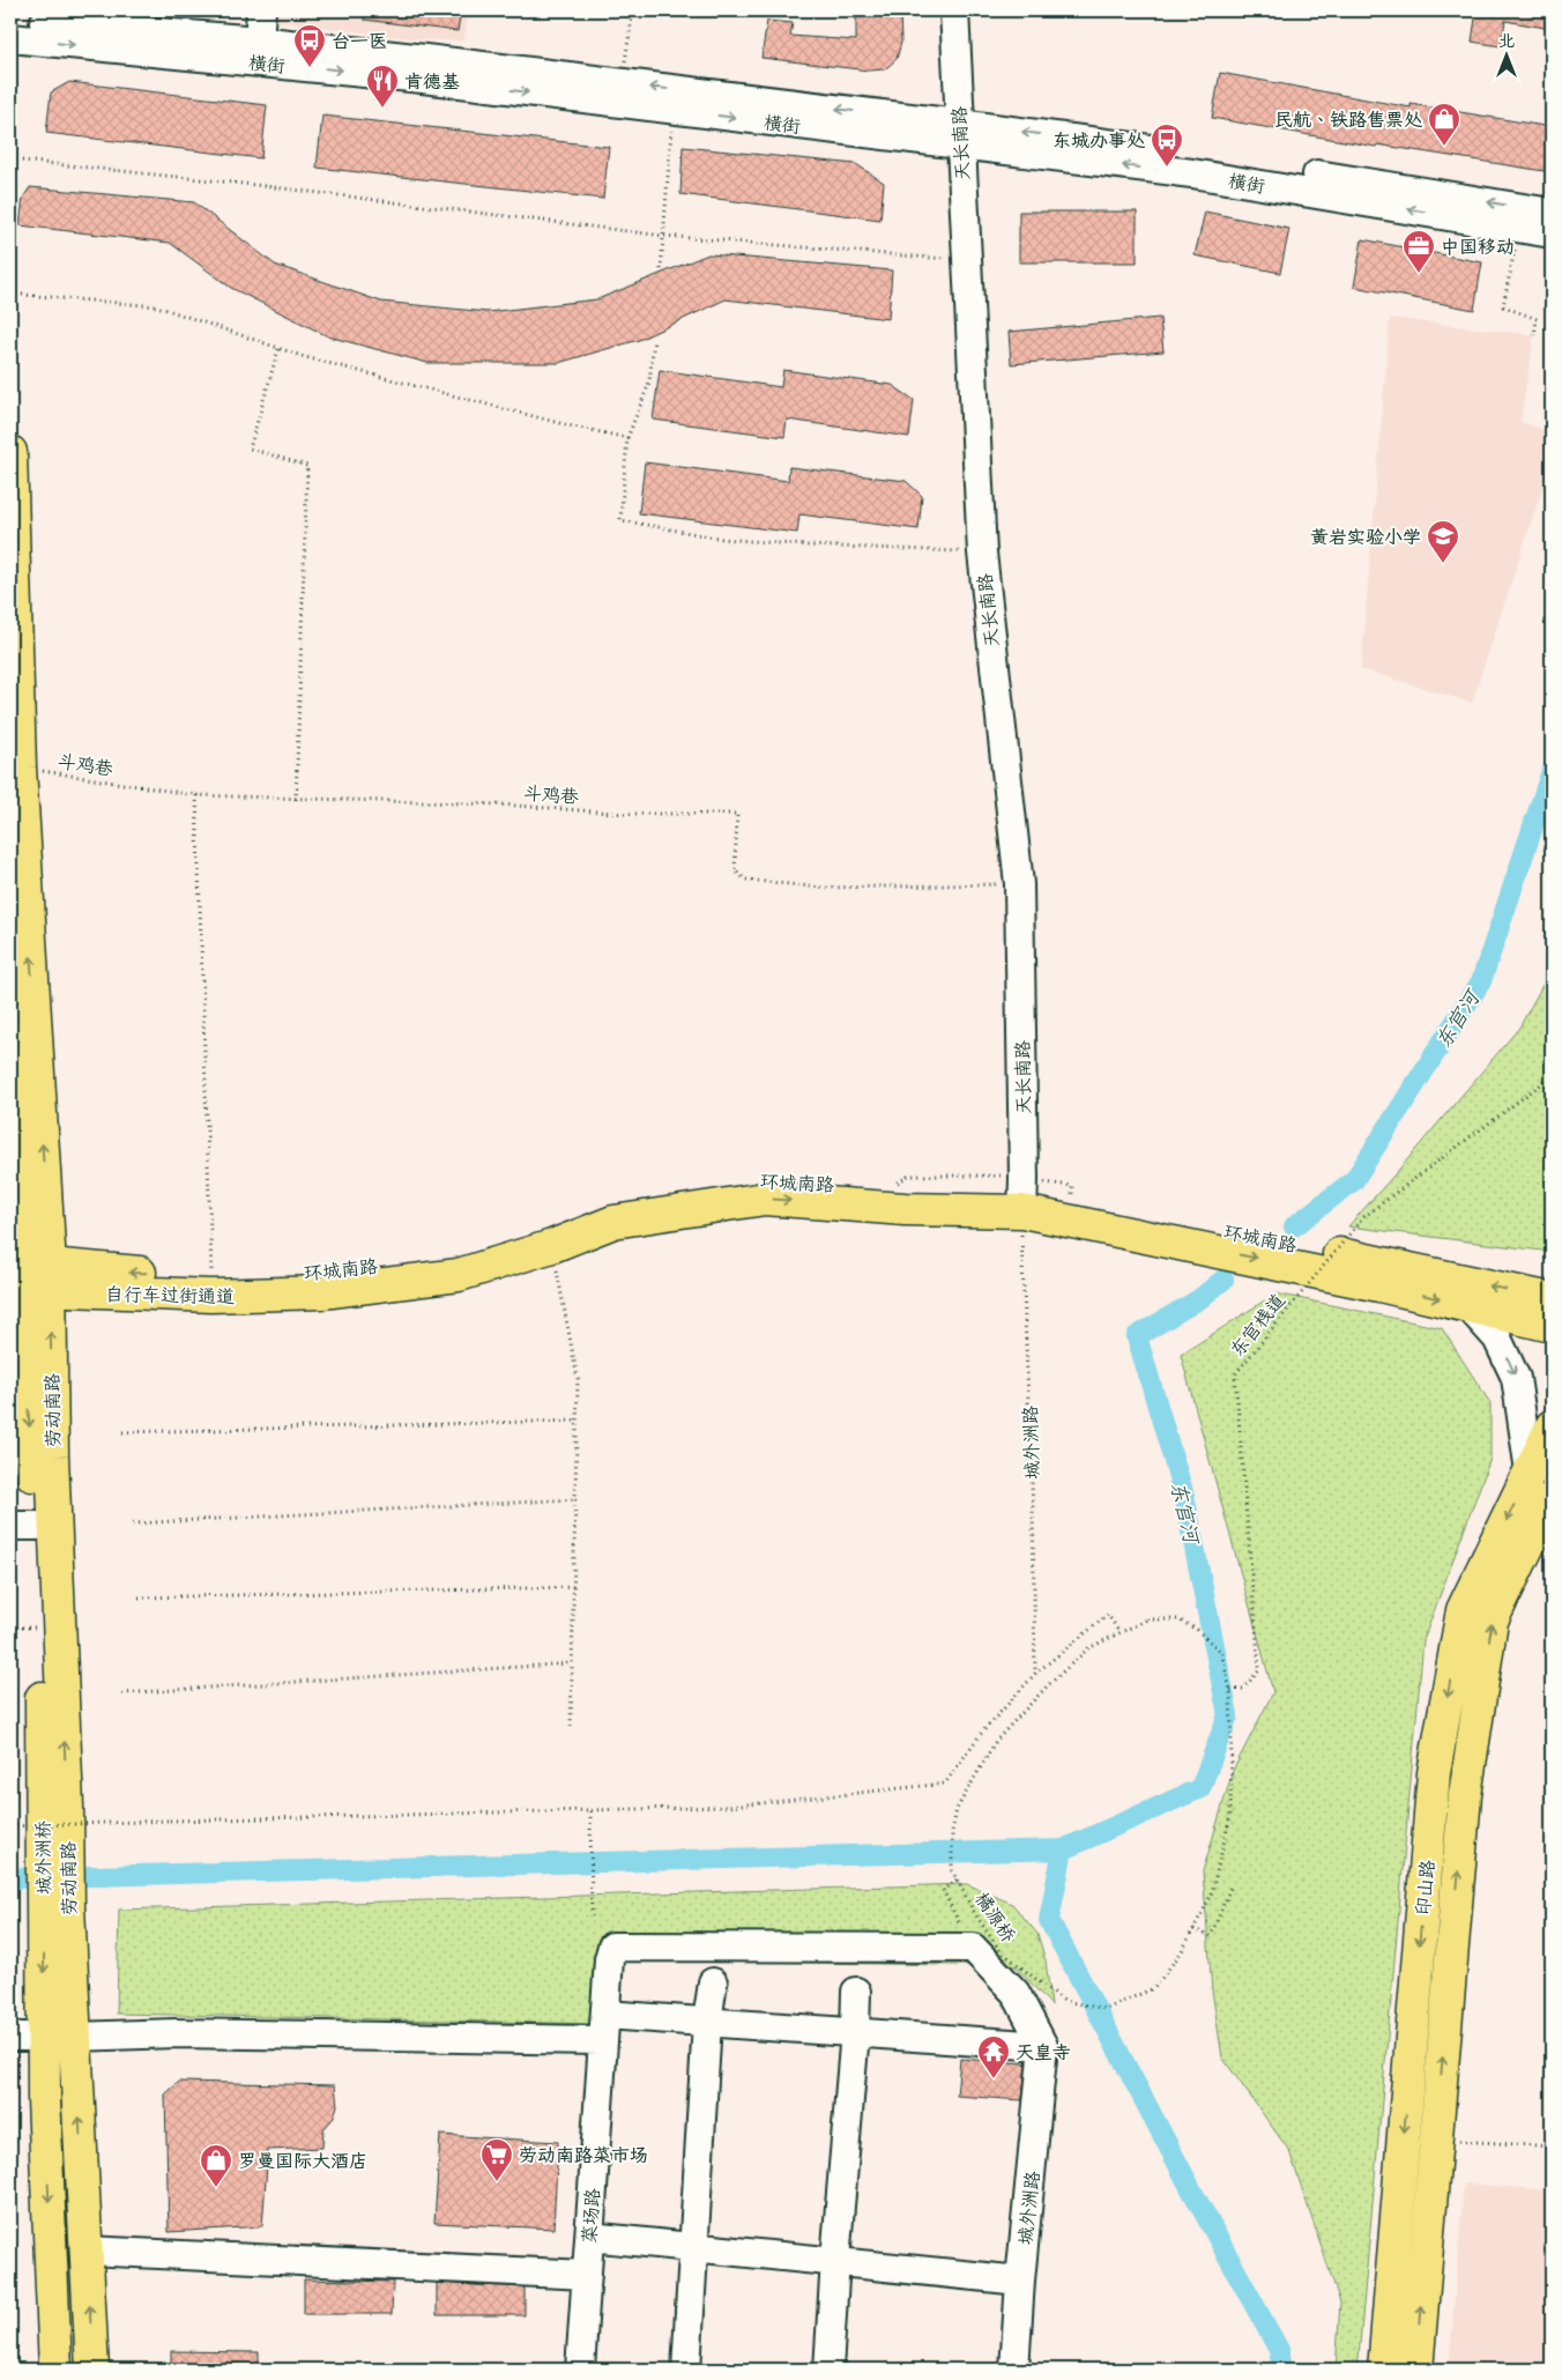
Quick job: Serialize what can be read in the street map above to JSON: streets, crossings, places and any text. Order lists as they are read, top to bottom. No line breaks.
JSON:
{"streets":{"main road":["环城南路","劳动南路","城外洲桥","印山路"],"street":["横街","天长南路","城外洲路","菜场路"],"path":["斗鸡巷","东官栈道","橘源桥"]},"crossings":[["横街","天长南路"],["天长南路","斗鸡巷"],["天长南路","环城南路"],["天长南路","城外洲路"],["斗鸡巷","劳动南路"],["环城南路","劳动南路"],["环城南路","城外洲路"],["东官栈道","橘源桥"],["劳动南路","城外洲桥"]],"water":["东官河"],"places":{"bus stop":["台一医","东城办事处"],"restaurant":["肯德基"],"shop":["民航、铁路售票处","罗曼国际大酒店"],"office":["中国移动"],"school or university":["黄岩实验小学"],"temple":["天皇寺"],"supermarket":["劳动南路菜市场"]},"north":"top"}
